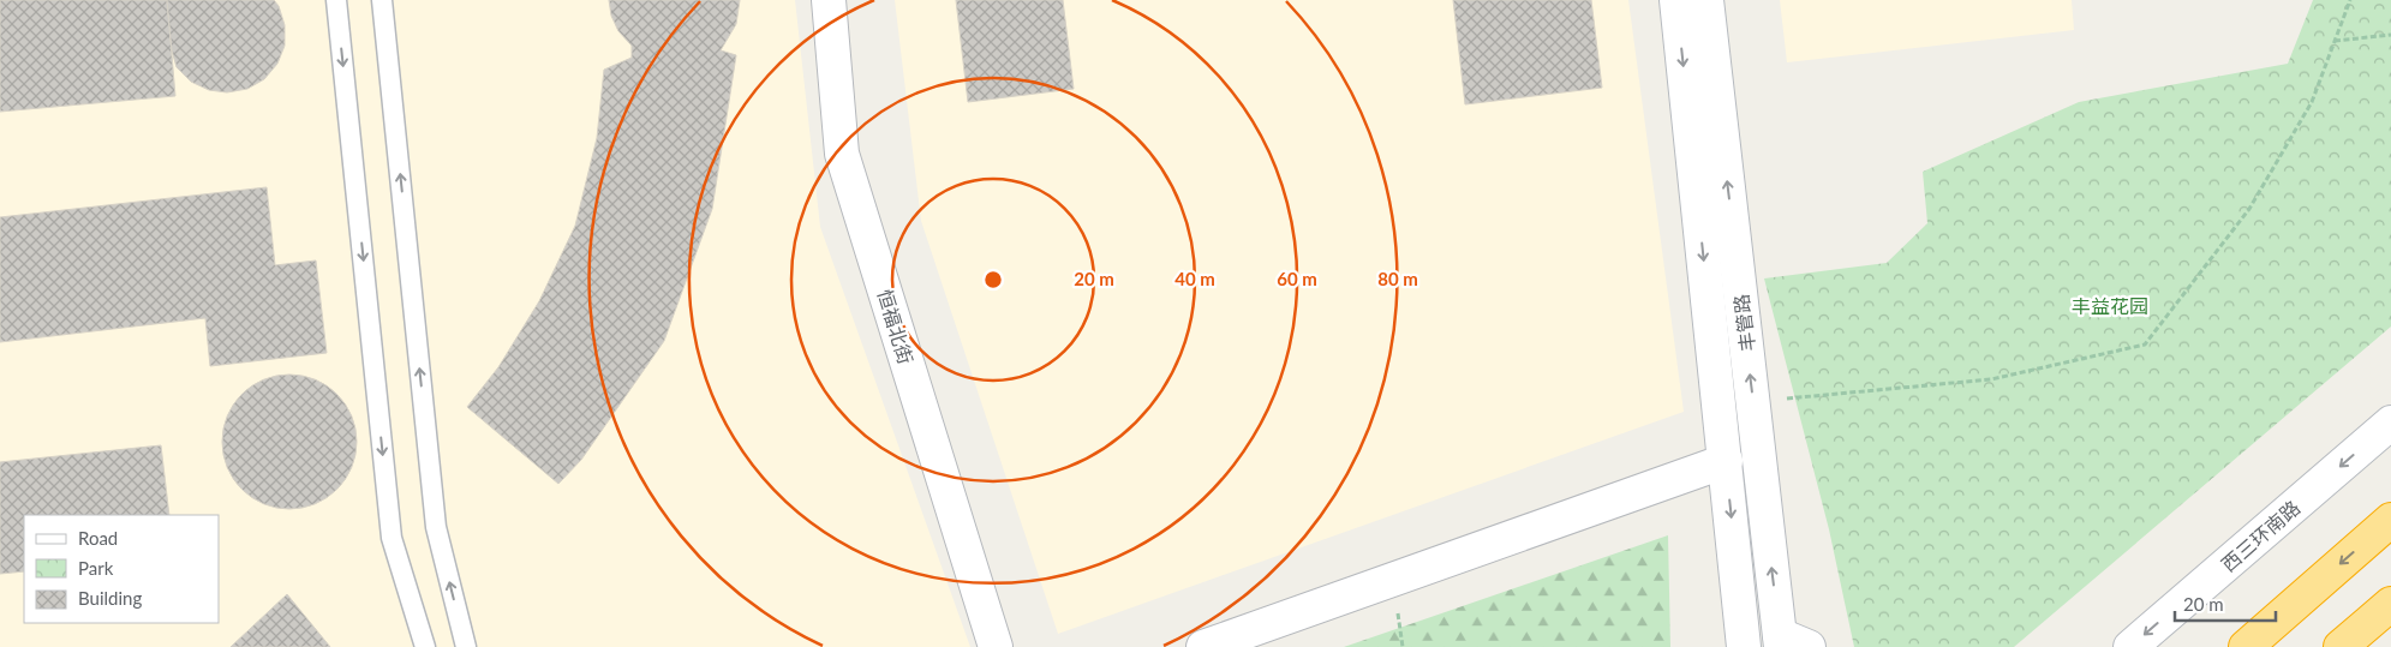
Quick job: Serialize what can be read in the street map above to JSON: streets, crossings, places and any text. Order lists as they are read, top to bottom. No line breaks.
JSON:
{"streets":{"street":["丰管路","恒福北街","西三环南路"]},"one_way":["西三环南路"],"parks":["丰益花园"],"legend":["Road","Park","Building"],"scale_bar":"20 m","rings":["20 m","40 m","60 m","80 m"]}
